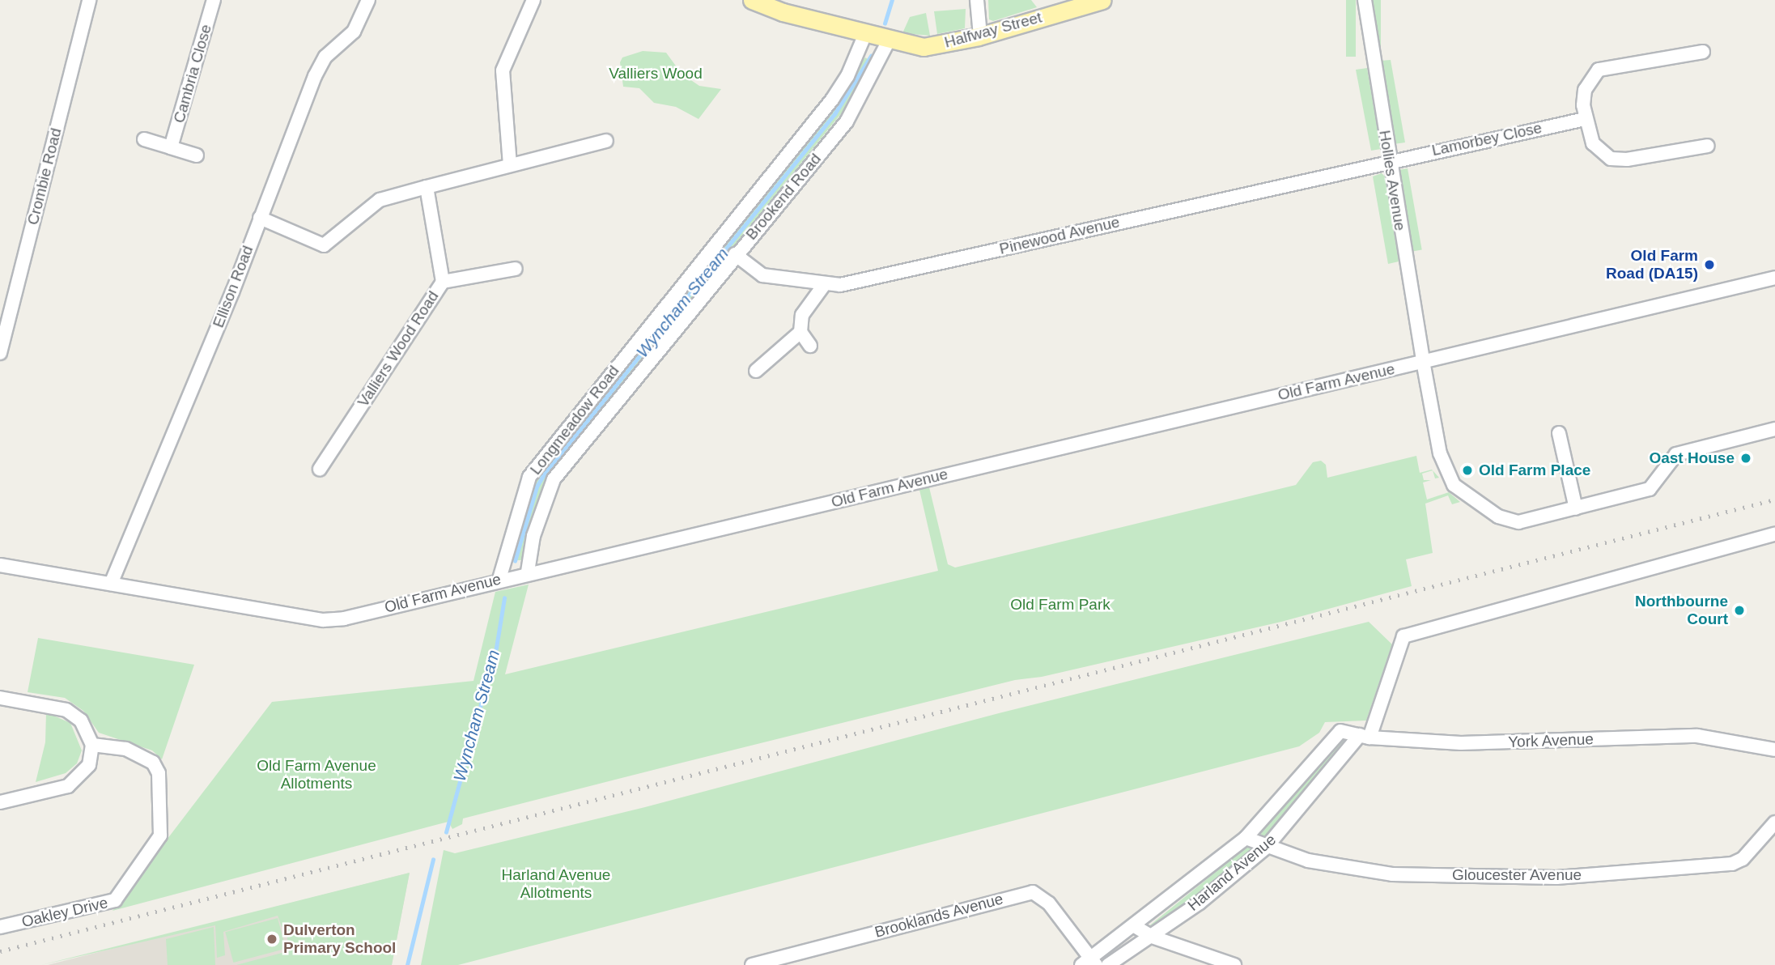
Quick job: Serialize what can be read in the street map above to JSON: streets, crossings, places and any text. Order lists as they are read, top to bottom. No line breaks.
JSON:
{"streets":{"main road":["Halfway Street"],"street":["Cambria Close","Lamorbey Close","Crombie Road","Hollies Avenue","Brookend Road","Pinewood Avenue","Ellison Road","Valliers Wood Road","Old Farm Avenue","Longmeadow Road","York Avenue","Harland Avenue","Gloucester Avenue","Oakley Drive","Brooklands Avenue"]},"crossings":[["Halfway Street","Brookend Road"],["Halfway Street","Longmeadow Road"],["Lamorbey Close","Hollies Avenue"],["Lamorbey Close","Pinewood Avenue"],["Hollies Avenue","Pinewood Avenue"],["Hollies Avenue","Old Farm Avenue"],["Brookend Road","Pinewood Avenue"],["Brookend Road","Old Farm Avenue"],["Ellison Road","Old Farm Avenue"],["Old Farm Avenue","Longmeadow Road"],["York Avenue","Harland Avenue"],["Harland Avenue","Gloucester Avenue"],["Harland Avenue","Brooklands Avenue"]],"water":["Wyncham Stream"],"parks":["Valliers Wood","Old Farm Park","Old Farm Avenue Allotments","Harland Avenue Allotments"],"places":["Old Farm Road (DA15)","Oast House","Old Farm Place","Northbourne Court","Dulverton Primary School"]}
